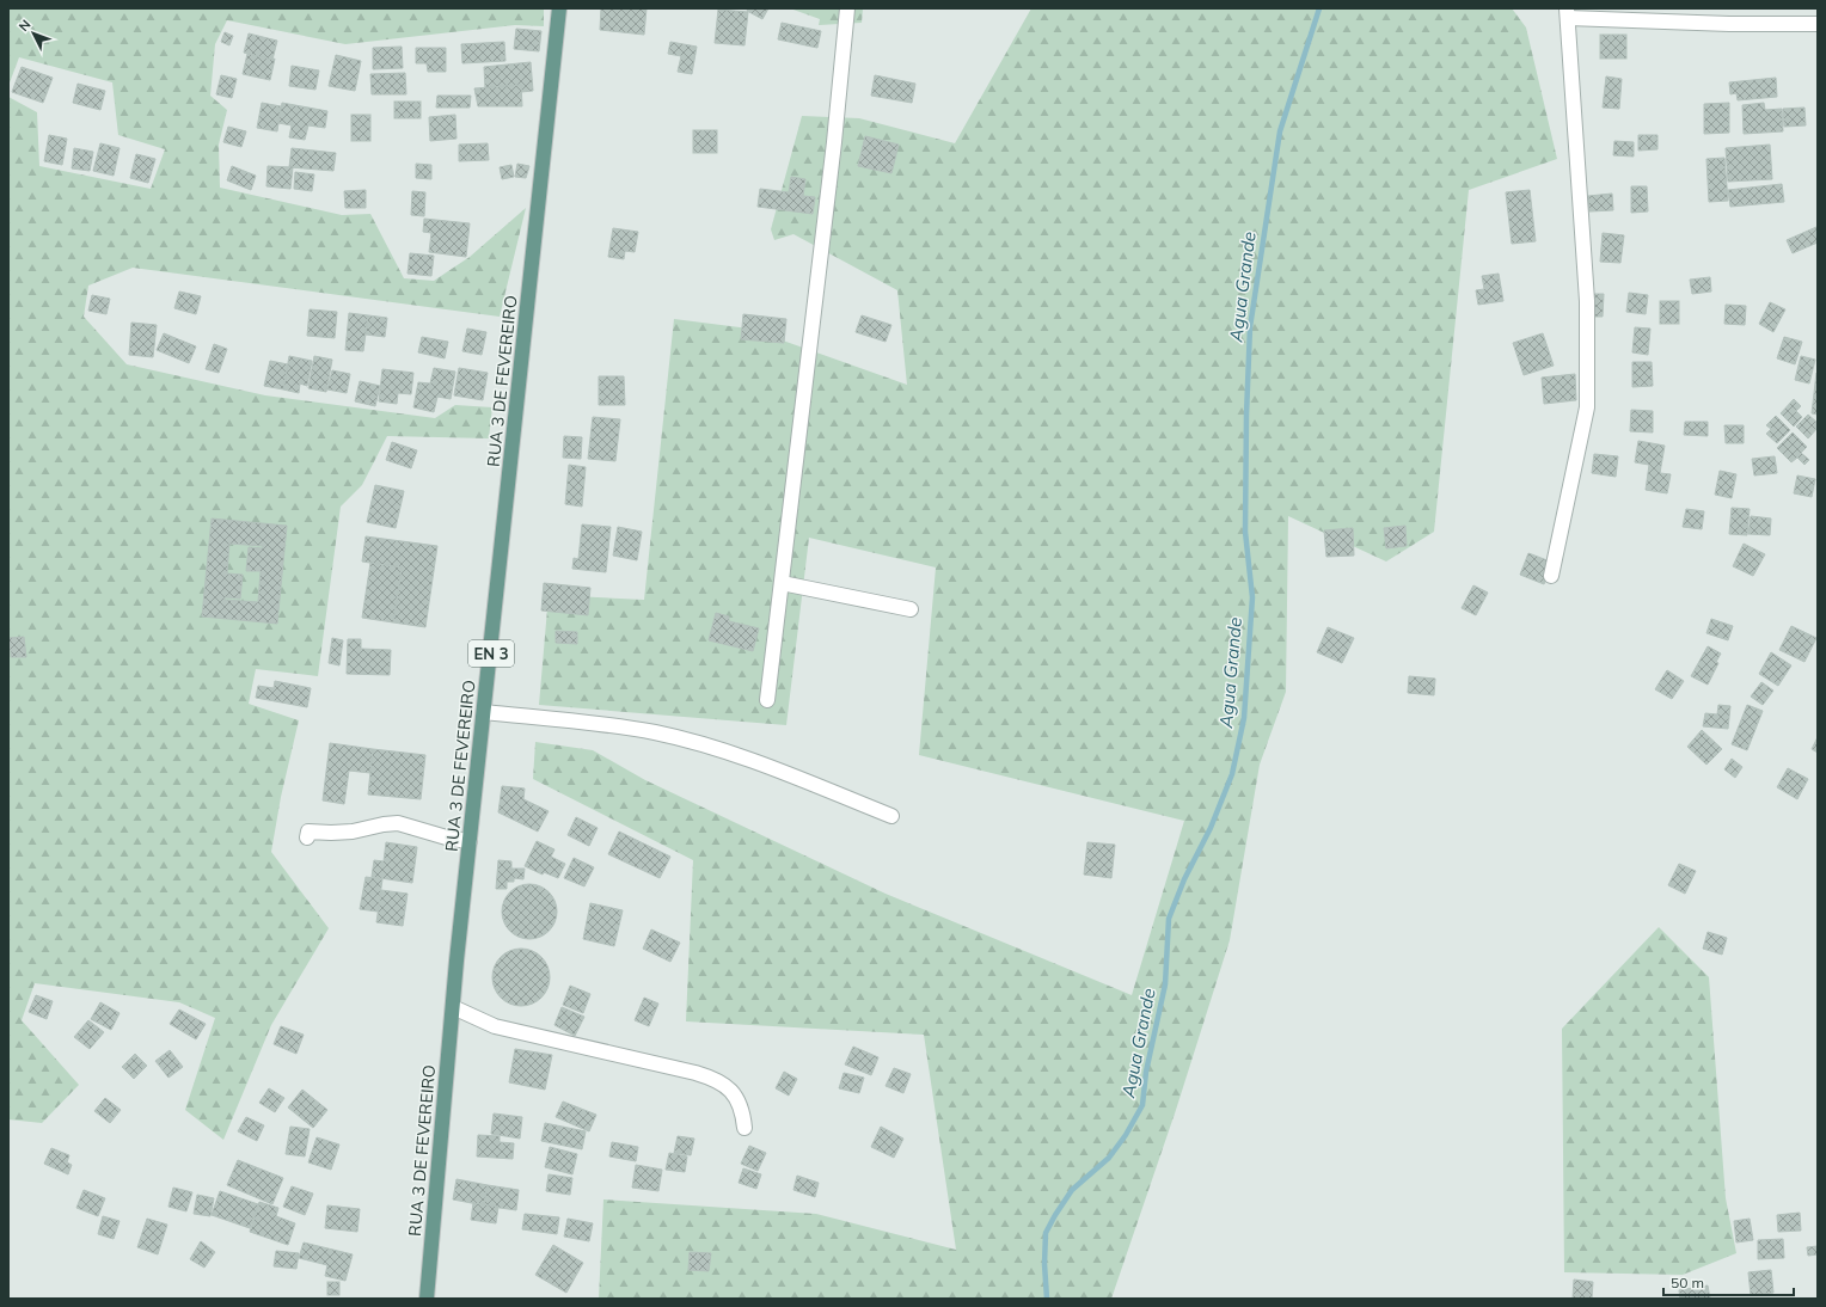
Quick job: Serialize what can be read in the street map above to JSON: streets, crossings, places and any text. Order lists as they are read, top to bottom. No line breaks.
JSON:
{"streets":{"main road":["RUA 3 DE FEVEREIRO","EN 3"]},"water":["Agua Grande"],"scale_bar":"50 m","north":"top left"}
